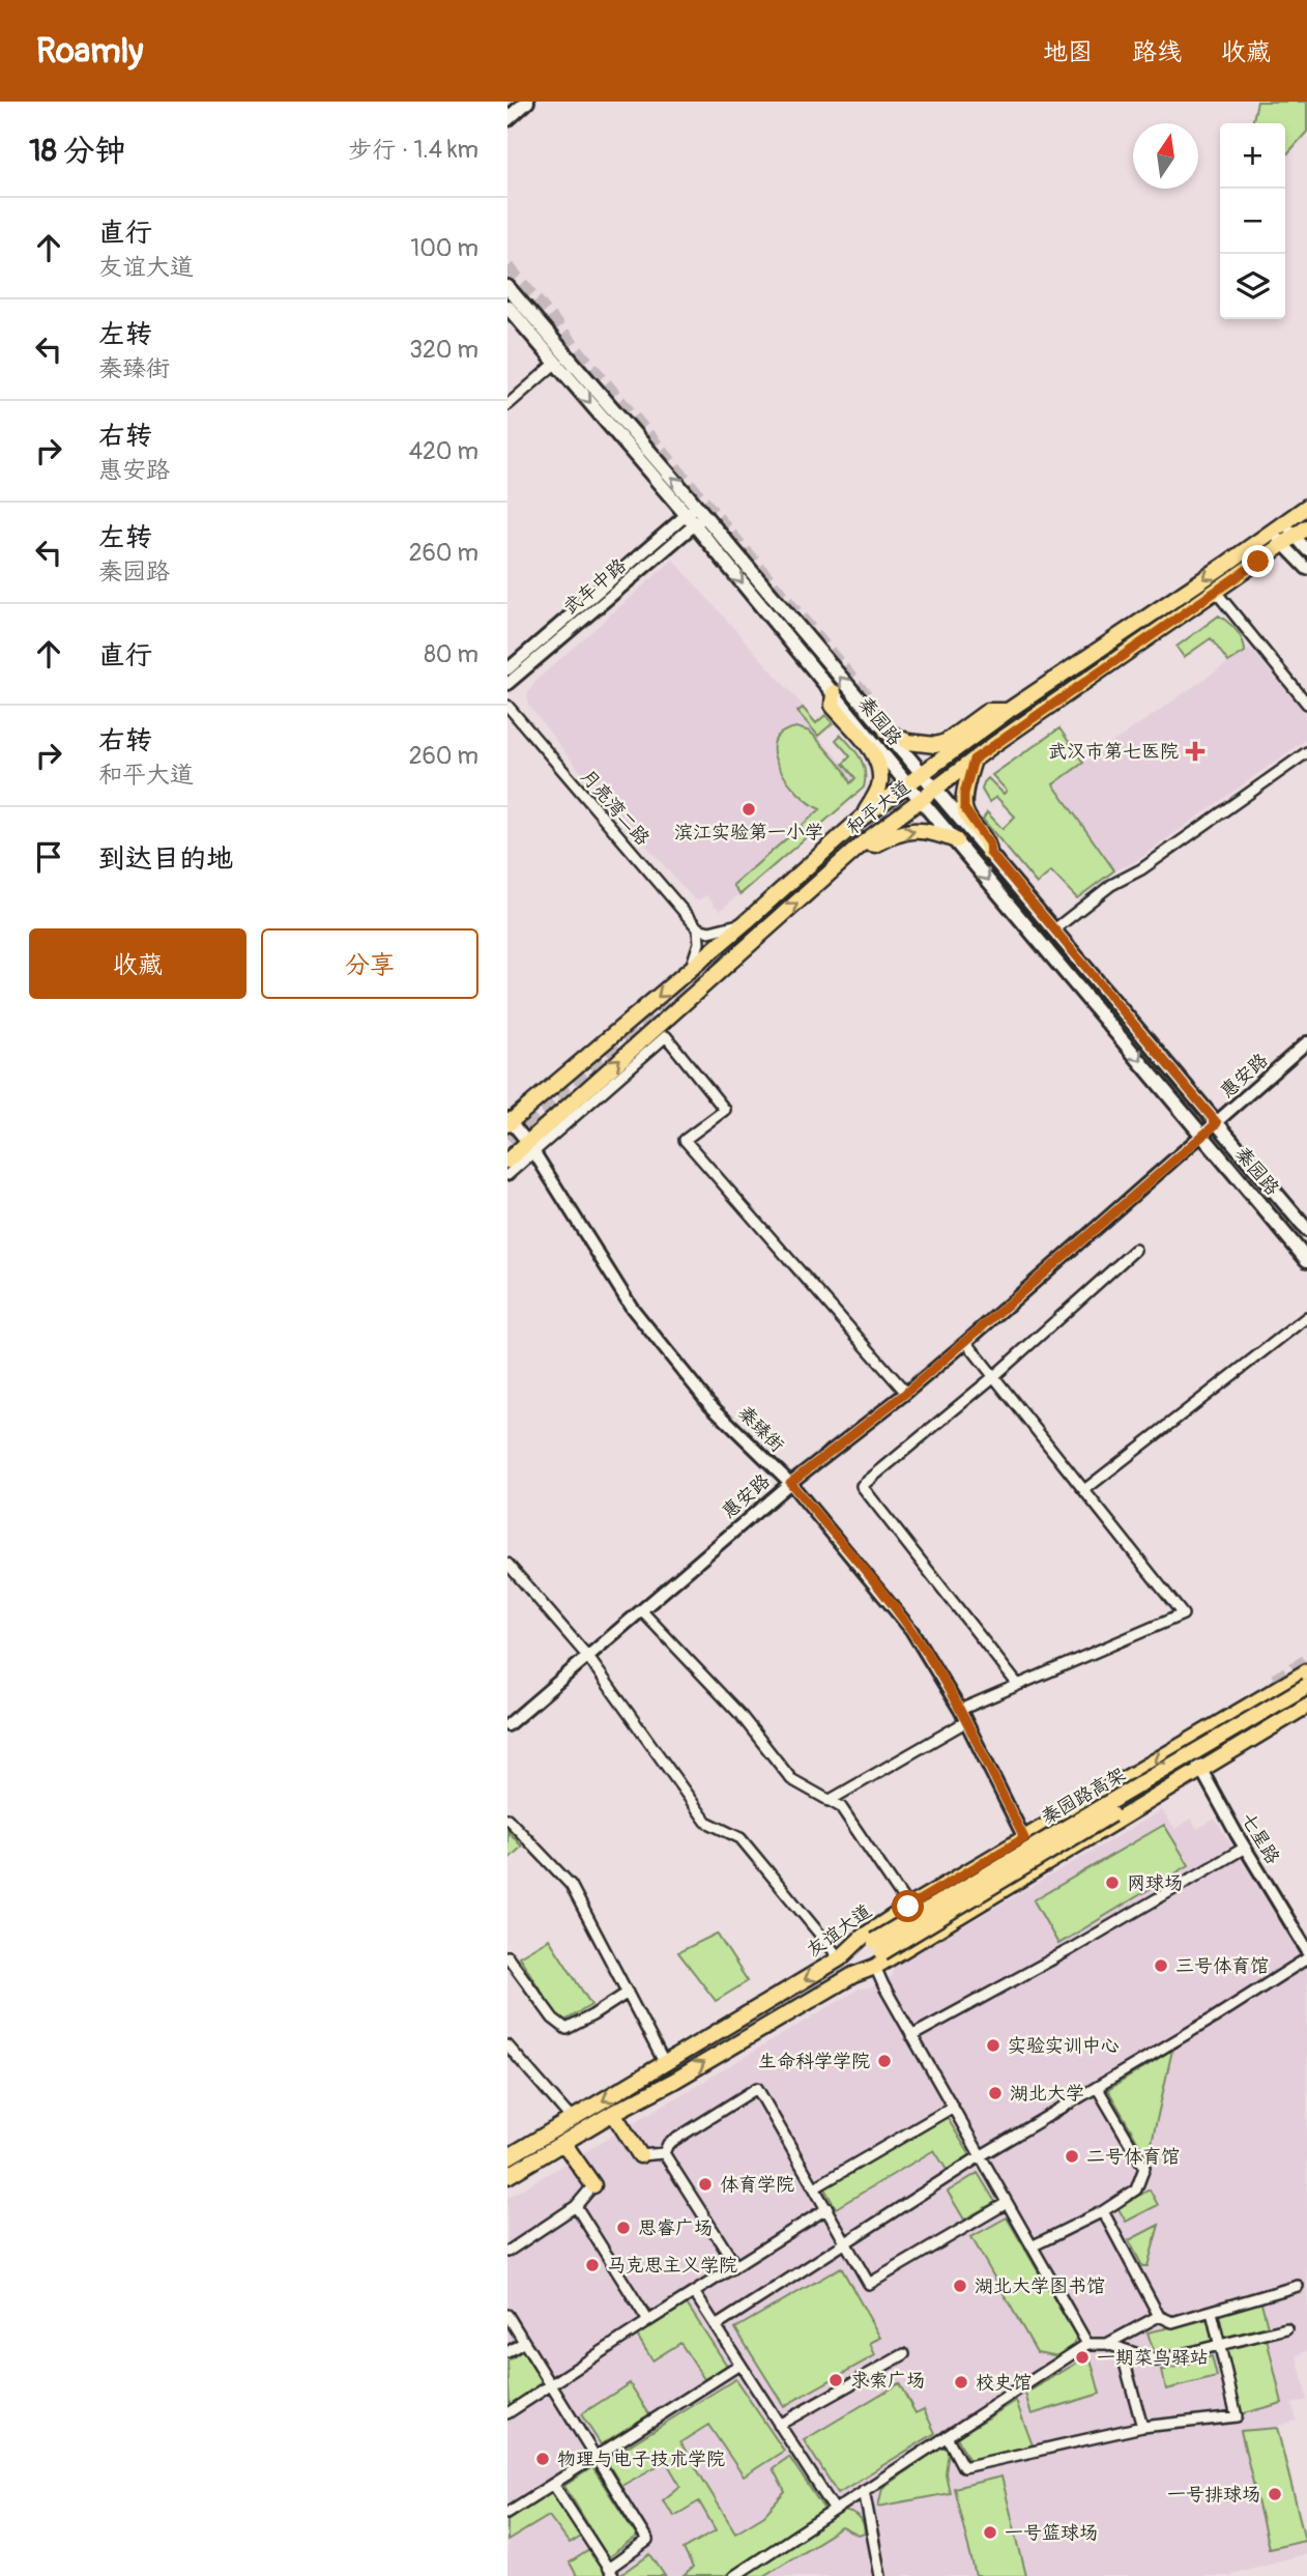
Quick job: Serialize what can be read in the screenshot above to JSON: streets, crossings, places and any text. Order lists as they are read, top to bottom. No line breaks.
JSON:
{"streets":{"main road":["秦园路","和平大道","秦园路高架","友谊大道"],"street":["武车中路","月亮湾二路","惠安路","秦臻街","七星路"]},"crossings":[["武车中路","秦园路"],["秦园路","和平大道"],["秦园路","惠安路"],["和平大道","秦臻街"],["惠安路","秦臻街"],["秦臻街","友谊大道"],["秦园路高架","友谊大道"],["七星路","友谊大道"]],"places":{"health":["武汉市第七医院"],"other":["滨江实验第一小学","网球场","三号体育馆","实验实训中心","生命科学学院","湖北大学","二号体育馆","体育学院","思睿广场","马克思主义学院","湖北大学图书馆","一期菜鸟驿站","求索广场","校史馆","物理与电子技术学院","一号排球场","一号篮球场"]},"north":"top","page":{"header":"Roamly","nav":["地图","路线","收藏"],"heading":["18 分钟","步行 · 1.4 km"],"map_buttons":["+","−"],"list":[["直行","友谊大道","100 m"],["左转","秦臻街","320 m"],["右转","惠安路","420 m"],["左转","秦园路","260 m"],["直行","80 m"],["右转","和平大道","260 m"],"到达目的地"],"buttons":["收藏","分享"]}}
